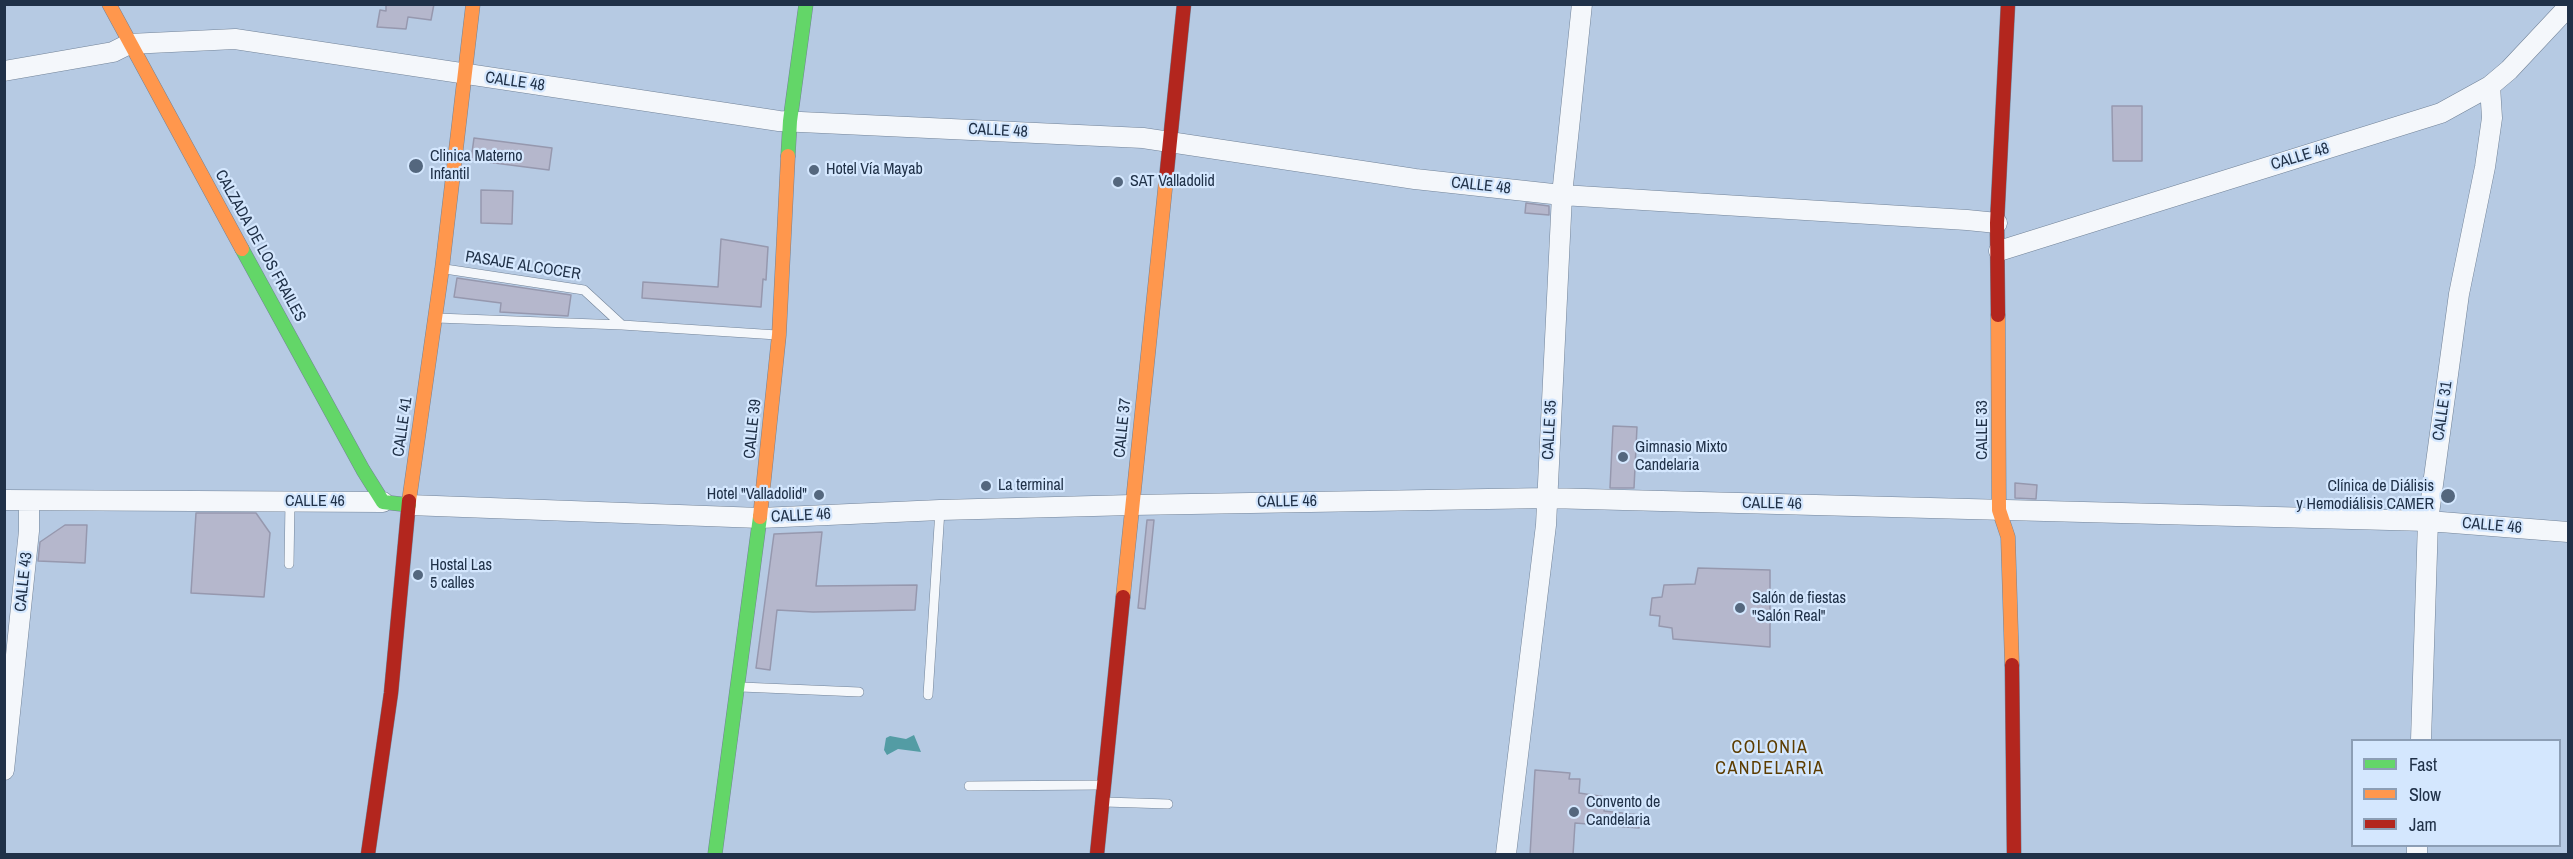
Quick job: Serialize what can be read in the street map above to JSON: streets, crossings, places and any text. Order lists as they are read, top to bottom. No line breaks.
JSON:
{"streets":{"street":["CALLE 48","CALZADA DE LOS FRAILES","CALLE 31","CALLE 41","CALLE 37","CALLE 39","CALLE 35","CALLE 33","CALLE 46","CALLE 43"],"lane":["PASAJE ALCOCER"]},"crossings":[["CALLE 48","CALZADA DE LOS FRAILES"],["CALLE 48","CALLE 31"],["CALLE 48","CALLE 41"],["CALLE 48","CALLE 37"],["CALLE 48","CALLE 39"],["CALLE 48","CALLE 35"],["CALLE 48","CALLE 33"],["CALZADA DE LOS FRAILES","CALLE 46"],["PASAJE ALCOCER","CALLE 41"],["CALLE 31","CALLE 46"],["CALLE 41","CALLE 46"],["CALLE 37","CALLE 46"],["CALLE 39","CALLE 46"],["CALLE 35","CALLE 46"],["CALLE 33","CALLE 46"],["CALLE 46","CALLE 43"]],"districts":["COLONIA CANDELARIA"],"places":["Clinica Materno Infantil","Hotel Vía Mayab","SAT Valladolid","Gimnasio Mixto Candelaria","La terminal","Hotel \"Valladolid\"","Clínica de Diálisis y Hemodiálisis CAMER","Hostal Las 5 calles","Salón de fiestas \"Salón Real\"","Convento de Candelaria"],"legend":["Fast","Slow","Jam"]}
